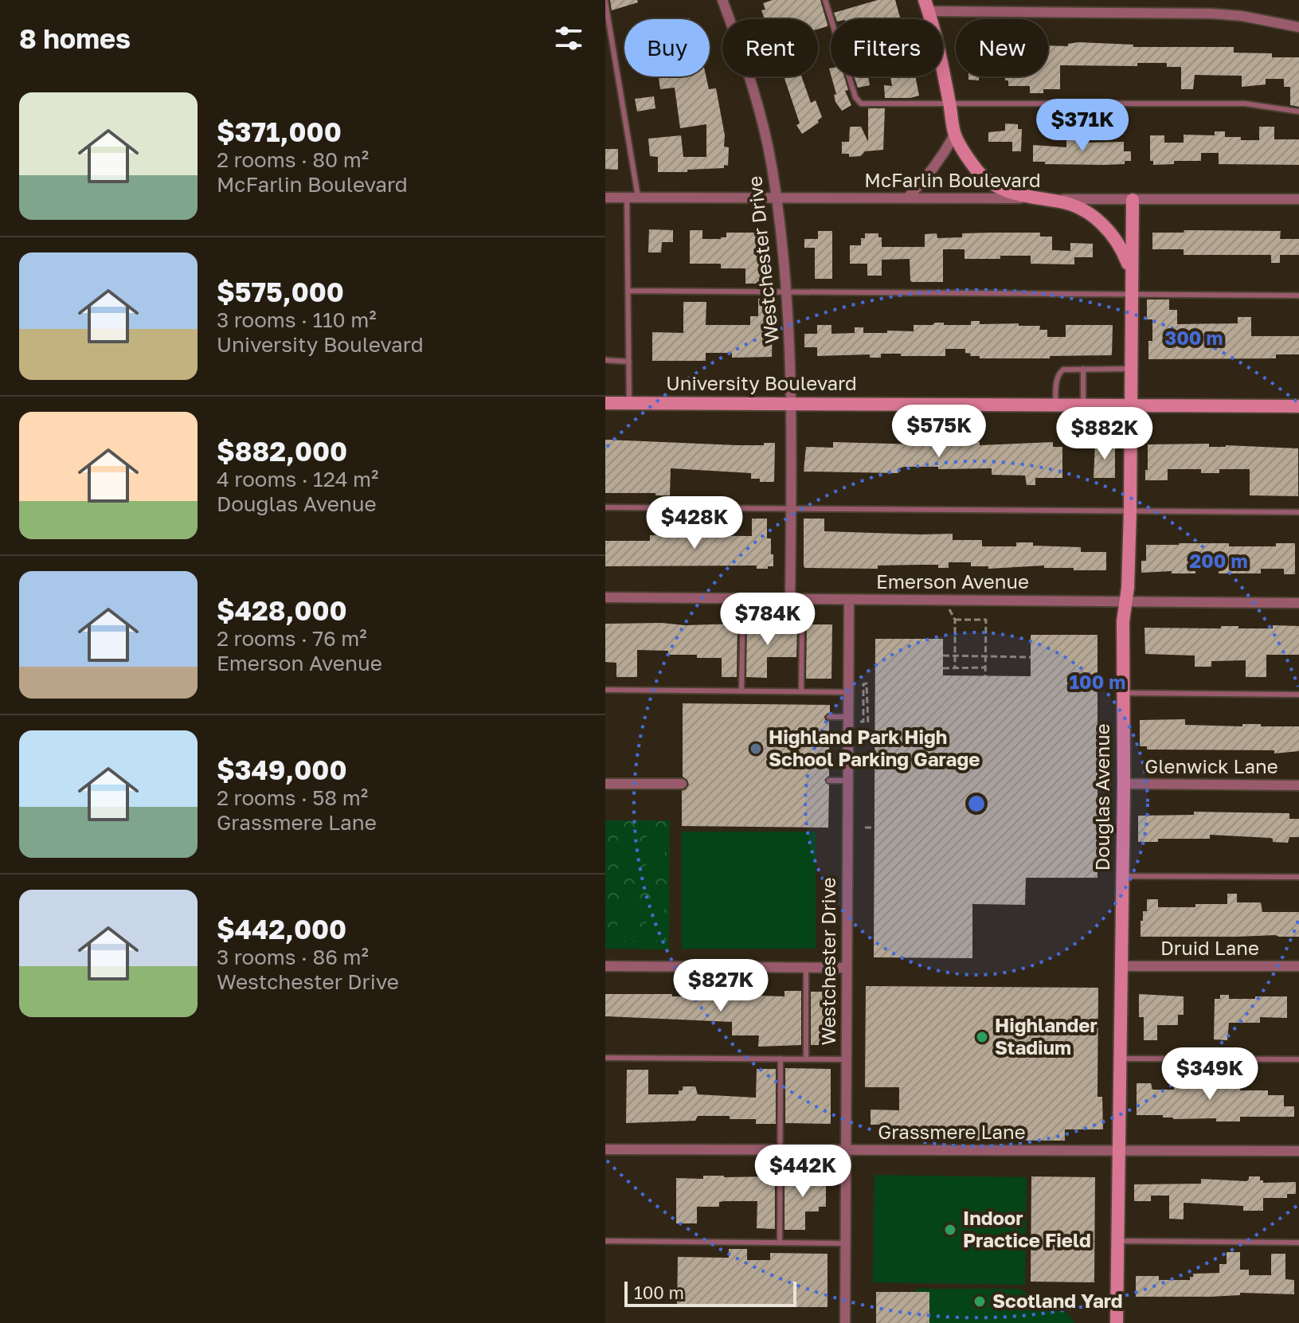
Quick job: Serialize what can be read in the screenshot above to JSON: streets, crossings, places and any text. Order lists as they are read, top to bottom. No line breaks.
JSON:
{"streets":{"street":["McFarlin Boulevard","Westchester Drive","University Boulevard","Emerson Avenue","Glenwick Lane","Douglas Avenue","Druid Lane","Grassmere Lane"]},"crossings":[["McFarlin Boulevard","Westchester Drive"],["McFarlin Boulevard","Douglas Avenue"],["Westchester Drive","University Boulevard"],["Westchester Drive","Emerson Avenue"],["Westchester Drive","Grassmere Lane"],["University Boulevard","Douglas Avenue"],["Emerson Avenue","Douglas Avenue"],["Glenwick Lane","Douglas Avenue"],["Douglas Avenue","Druid Lane"],["Douglas Avenue","Grassmere Lane"]],"places":["Highland Park High School Parking Garage","Highlander Stadium","Indoor Practice Field","Scotland Yard"],"scale_bar":"100 m","page":{"heading":"8 homes","chip":["Buy","Rent","Filters","New"],"list":[{"name":"$371,000","note":"2 rooms · 80 m² · McFarlin Boulevard"},{"name":"$575,000","note":"3 rooms · 110 m² · University Boulevard"},{"name":"$882,000","note":"4 rooms · 124 m² · Douglas Avenue"},{"name":"$428,000","note":"2 rooms · 76 m² · Emerson Avenue"},{"name":"$349,000","note":"2 rooms · 58 m² · Grassmere Lane"},{"name":"$442,000","note":"3 rooms · 86 m² · Westchester Drive"}],"price":["$371K","$575K","$882K","$428K","$784K","$827K","$349K","$442K"],"scale":"100 m"},"rings":["300 m","200 m","100 m"]}
